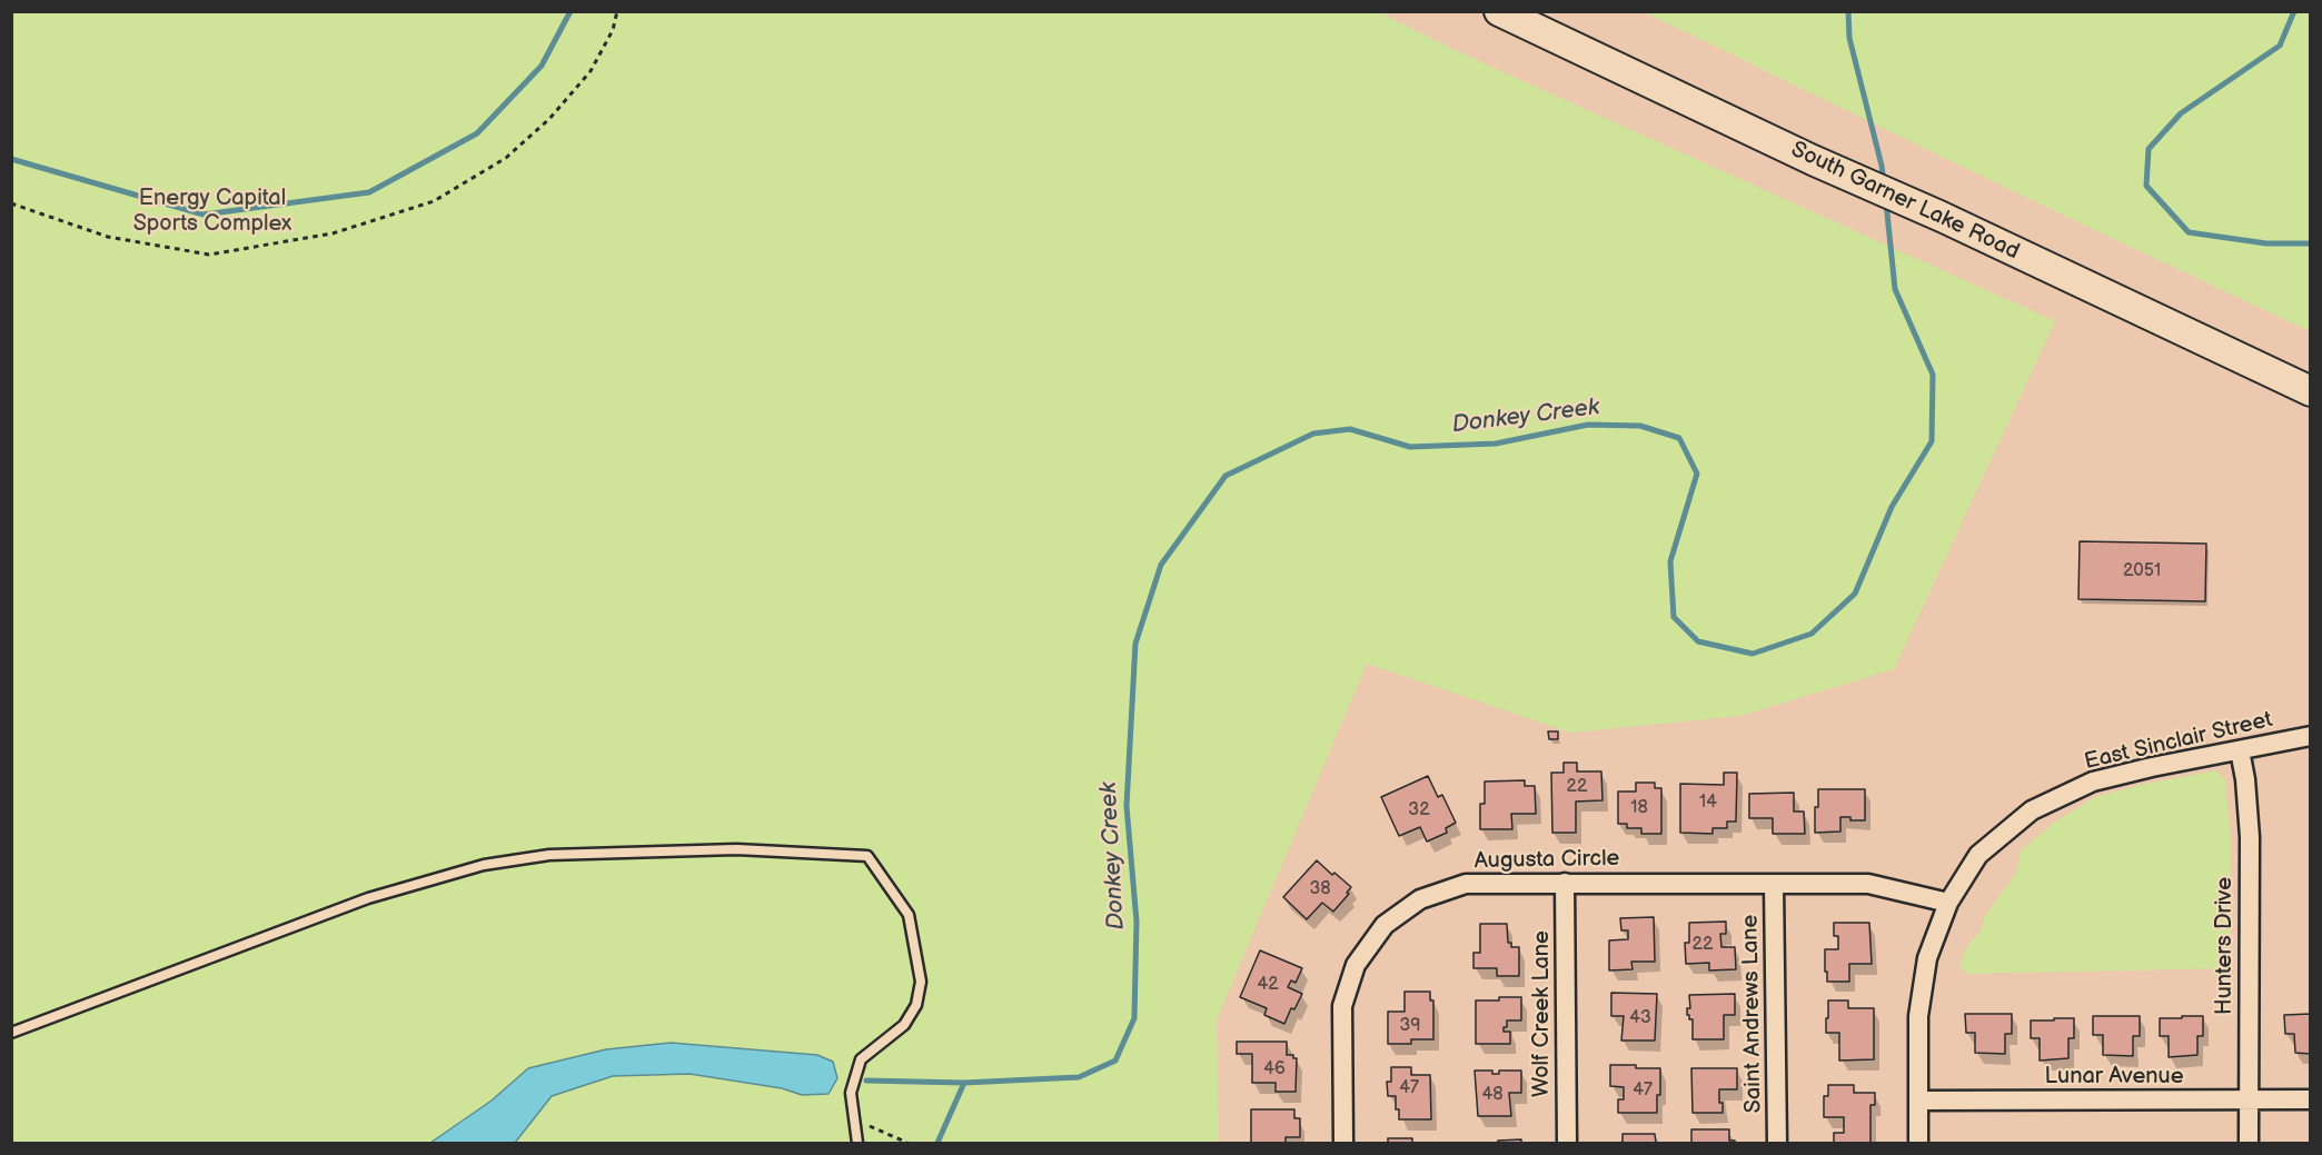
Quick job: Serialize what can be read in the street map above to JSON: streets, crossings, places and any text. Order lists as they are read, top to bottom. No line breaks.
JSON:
{"streets":{"main road":["South Garner Lake Road"],"street":["East Sinclair Street","Augusta Circle","Hunters Drive","Wolf Creek Lane","Saint Andrews Lane","Lunar Avenue"]},"crossings":[["East Sinclair Street","Augusta Circle"],["East Sinclair Street","Hunters Drive"],["East Sinclair Street","Lunar Avenue"],["Augusta Circle","Wolf Creek Lane"],["Augusta Circle","Saint Andrews Lane"],["Hunters Drive","Lunar Avenue"]],"water":["Donkey Creek"],"parks":["Energy Capital Sports Complex"],"house_numbers":["2051","22","14","18","32","38","22","42","43","39","46","47","47","48"]}
